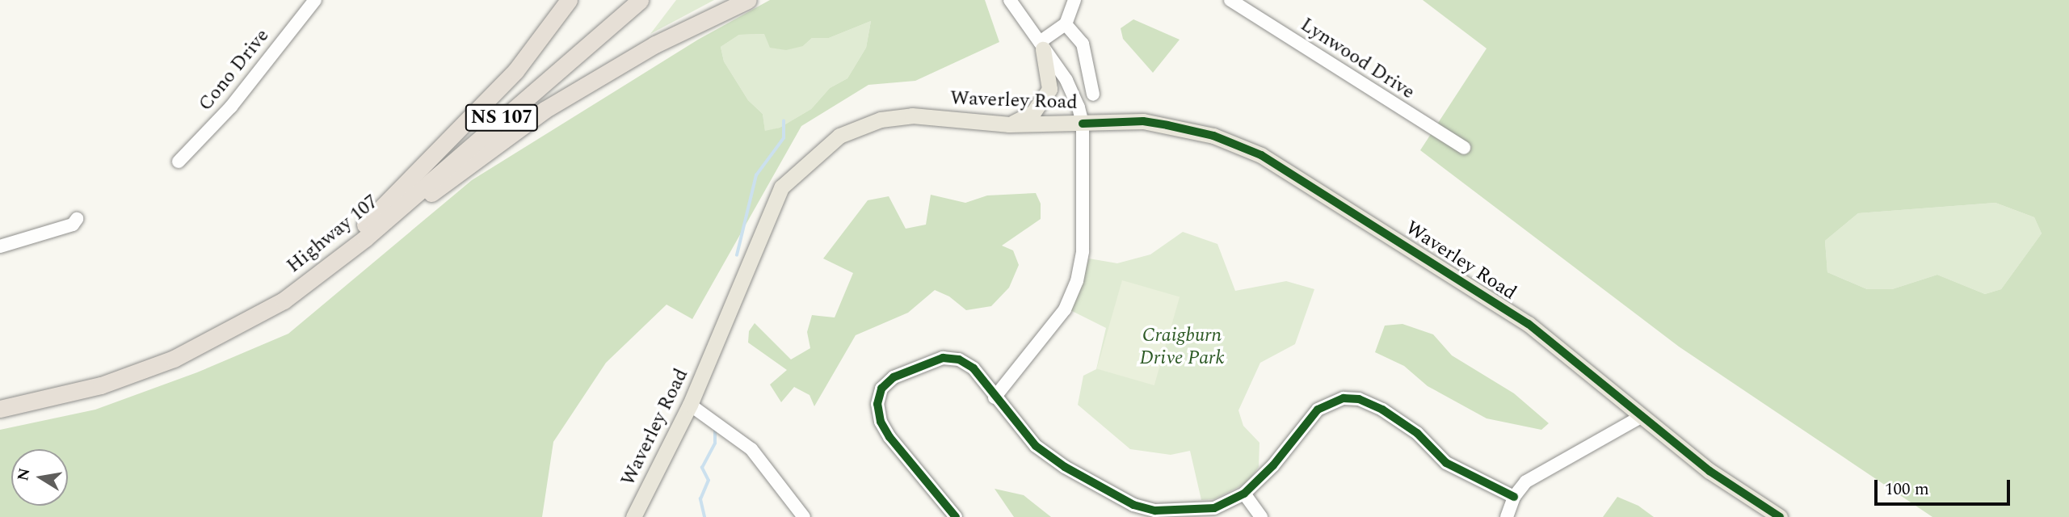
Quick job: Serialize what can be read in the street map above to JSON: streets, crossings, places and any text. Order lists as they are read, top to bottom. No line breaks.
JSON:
{"streets":{"highway":["NS 107","Highway 107"],"main road":["Waverley Road"],"street":["Lynwood Drive","Cono Drive"]},"parks":["Craigburn Drive Park"],"scale_bar":"100 m","north":"left"}
